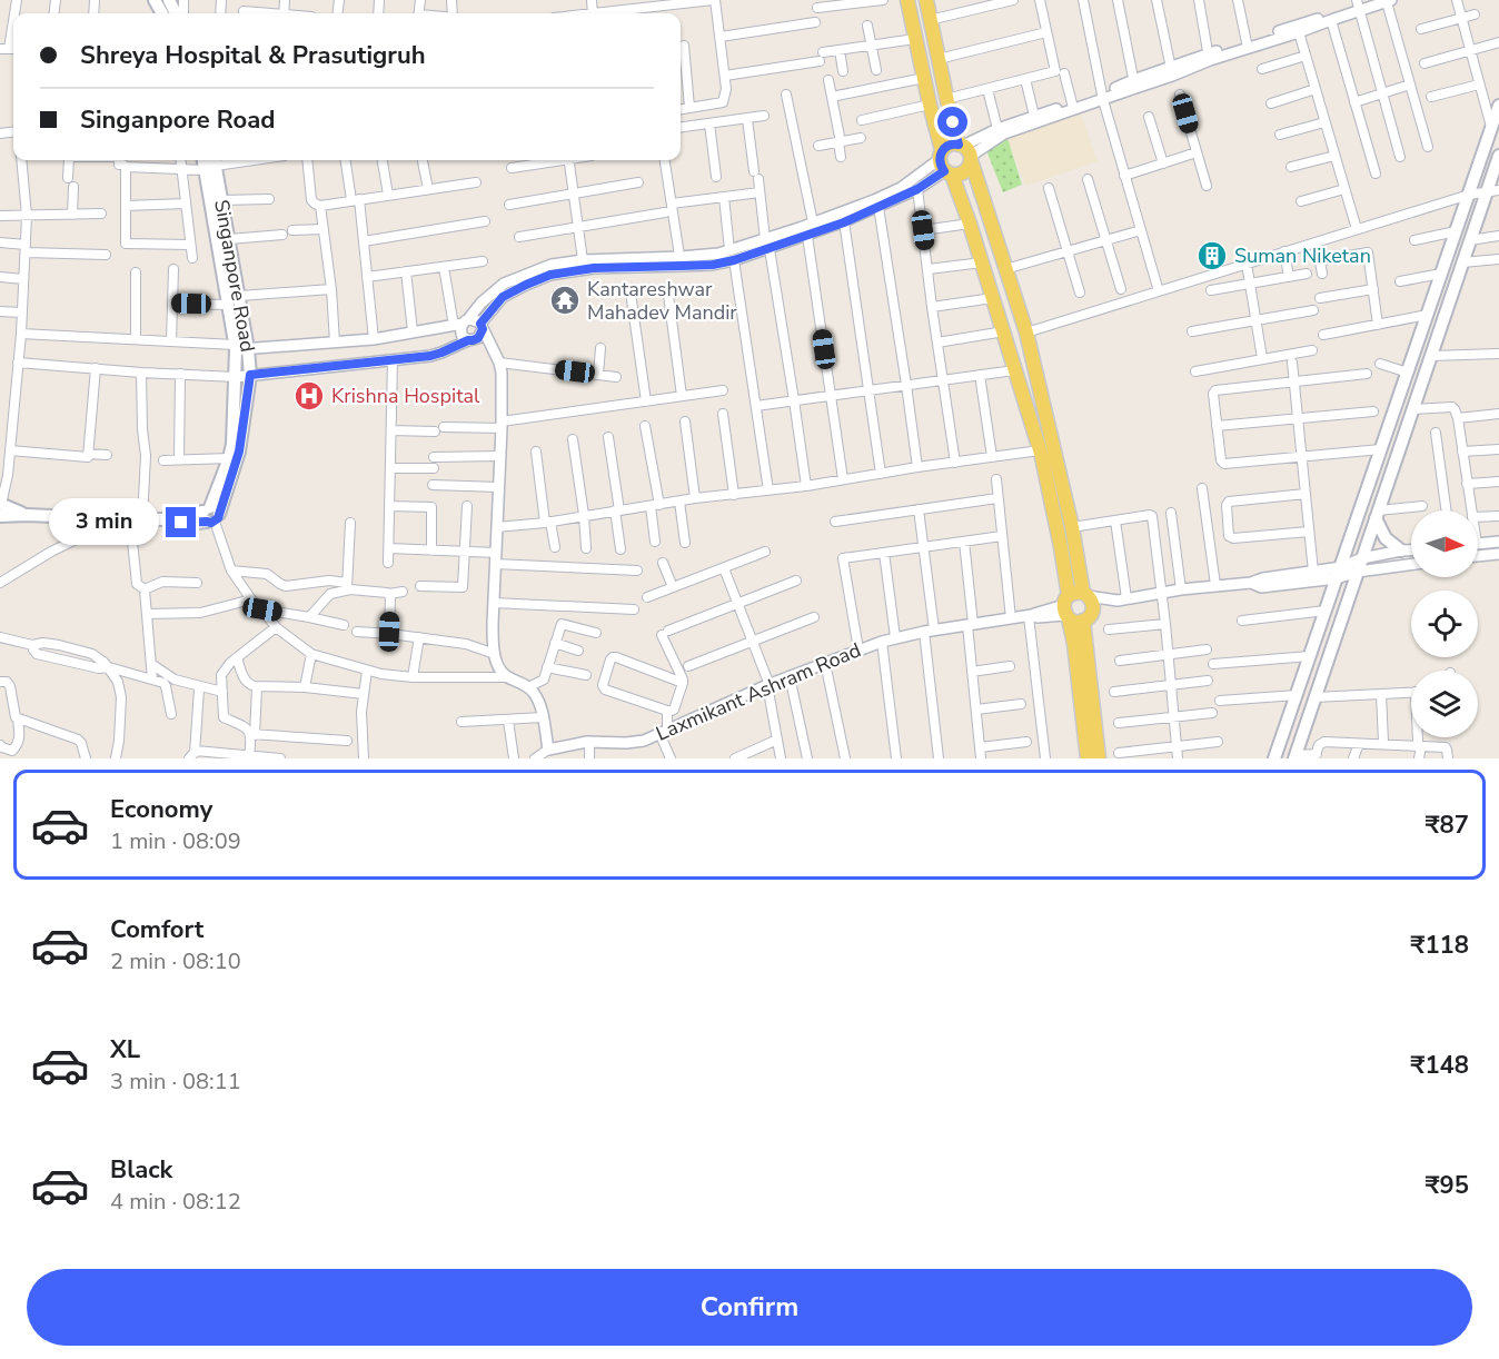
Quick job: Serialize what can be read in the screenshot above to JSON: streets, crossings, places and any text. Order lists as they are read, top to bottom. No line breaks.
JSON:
{"streets":{"main road":["Singanpore Road"],"street":["Laxmikant Ashram Road"]},"places":{"building":["Suman Niketan"],"temple":["Kantareshwar Mahadev Mandir"],"hospital":["Krishna Hospital"]},"north":"right","page":{"banner":["Shreya Hospital & Prasutigruh","Singanpore Road"],"bubble":"3 min","list":[{"name":"Economy","note":"1 min · 08:09","value":"₹87"},{"name":"Comfort","note":"2 min · 08:10","value":"₹118"},{"name":"XL","note":"3 min · 08:11","value":"₹148"},{"name":"Black","note":"4 min · 08:12","value":"₹95"}],"buttons":"Confirm"}}
